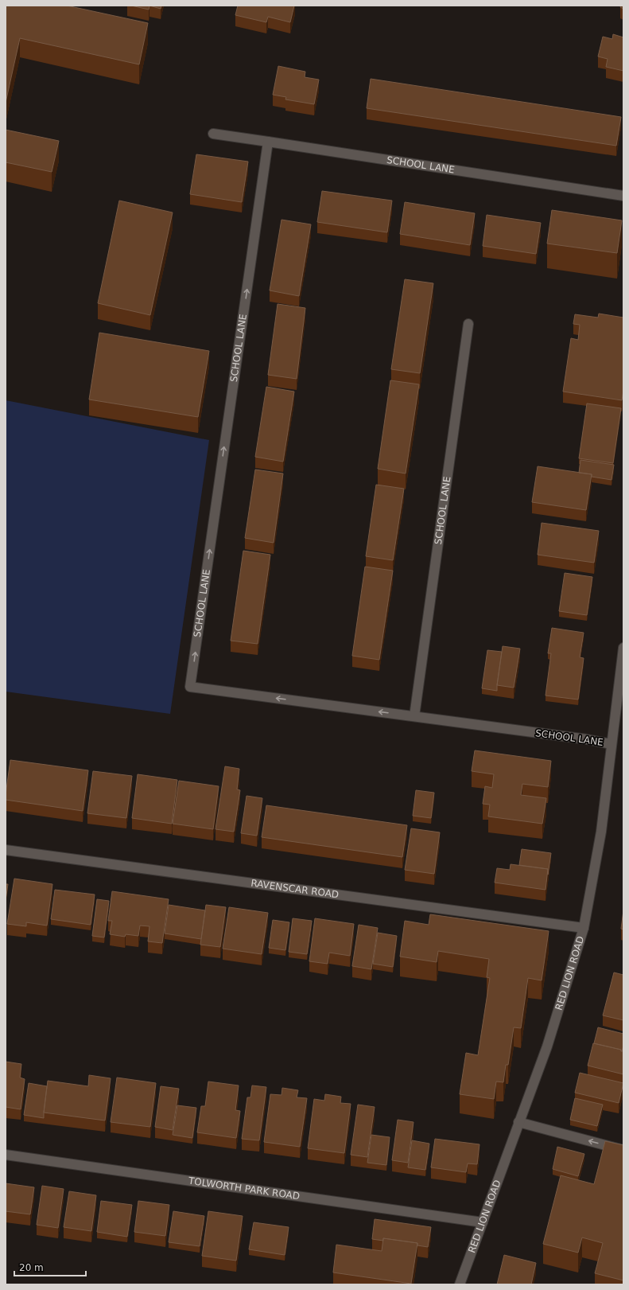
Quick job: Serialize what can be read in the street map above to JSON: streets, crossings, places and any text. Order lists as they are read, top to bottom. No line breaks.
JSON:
{"streets":{"street":["SCHOOL LANE","RAVENSCAR ROAD","RED LION ROAD","TOLWORTH PARK ROAD"]},"crossings":[["SCHOOL LANE","RED LION ROAD"],["RAVENSCAR ROAD","RED LION ROAD"],["RED LION ROAD","TOLWORTH PARK ROAD"]],"scale_bar":"20 m"}
